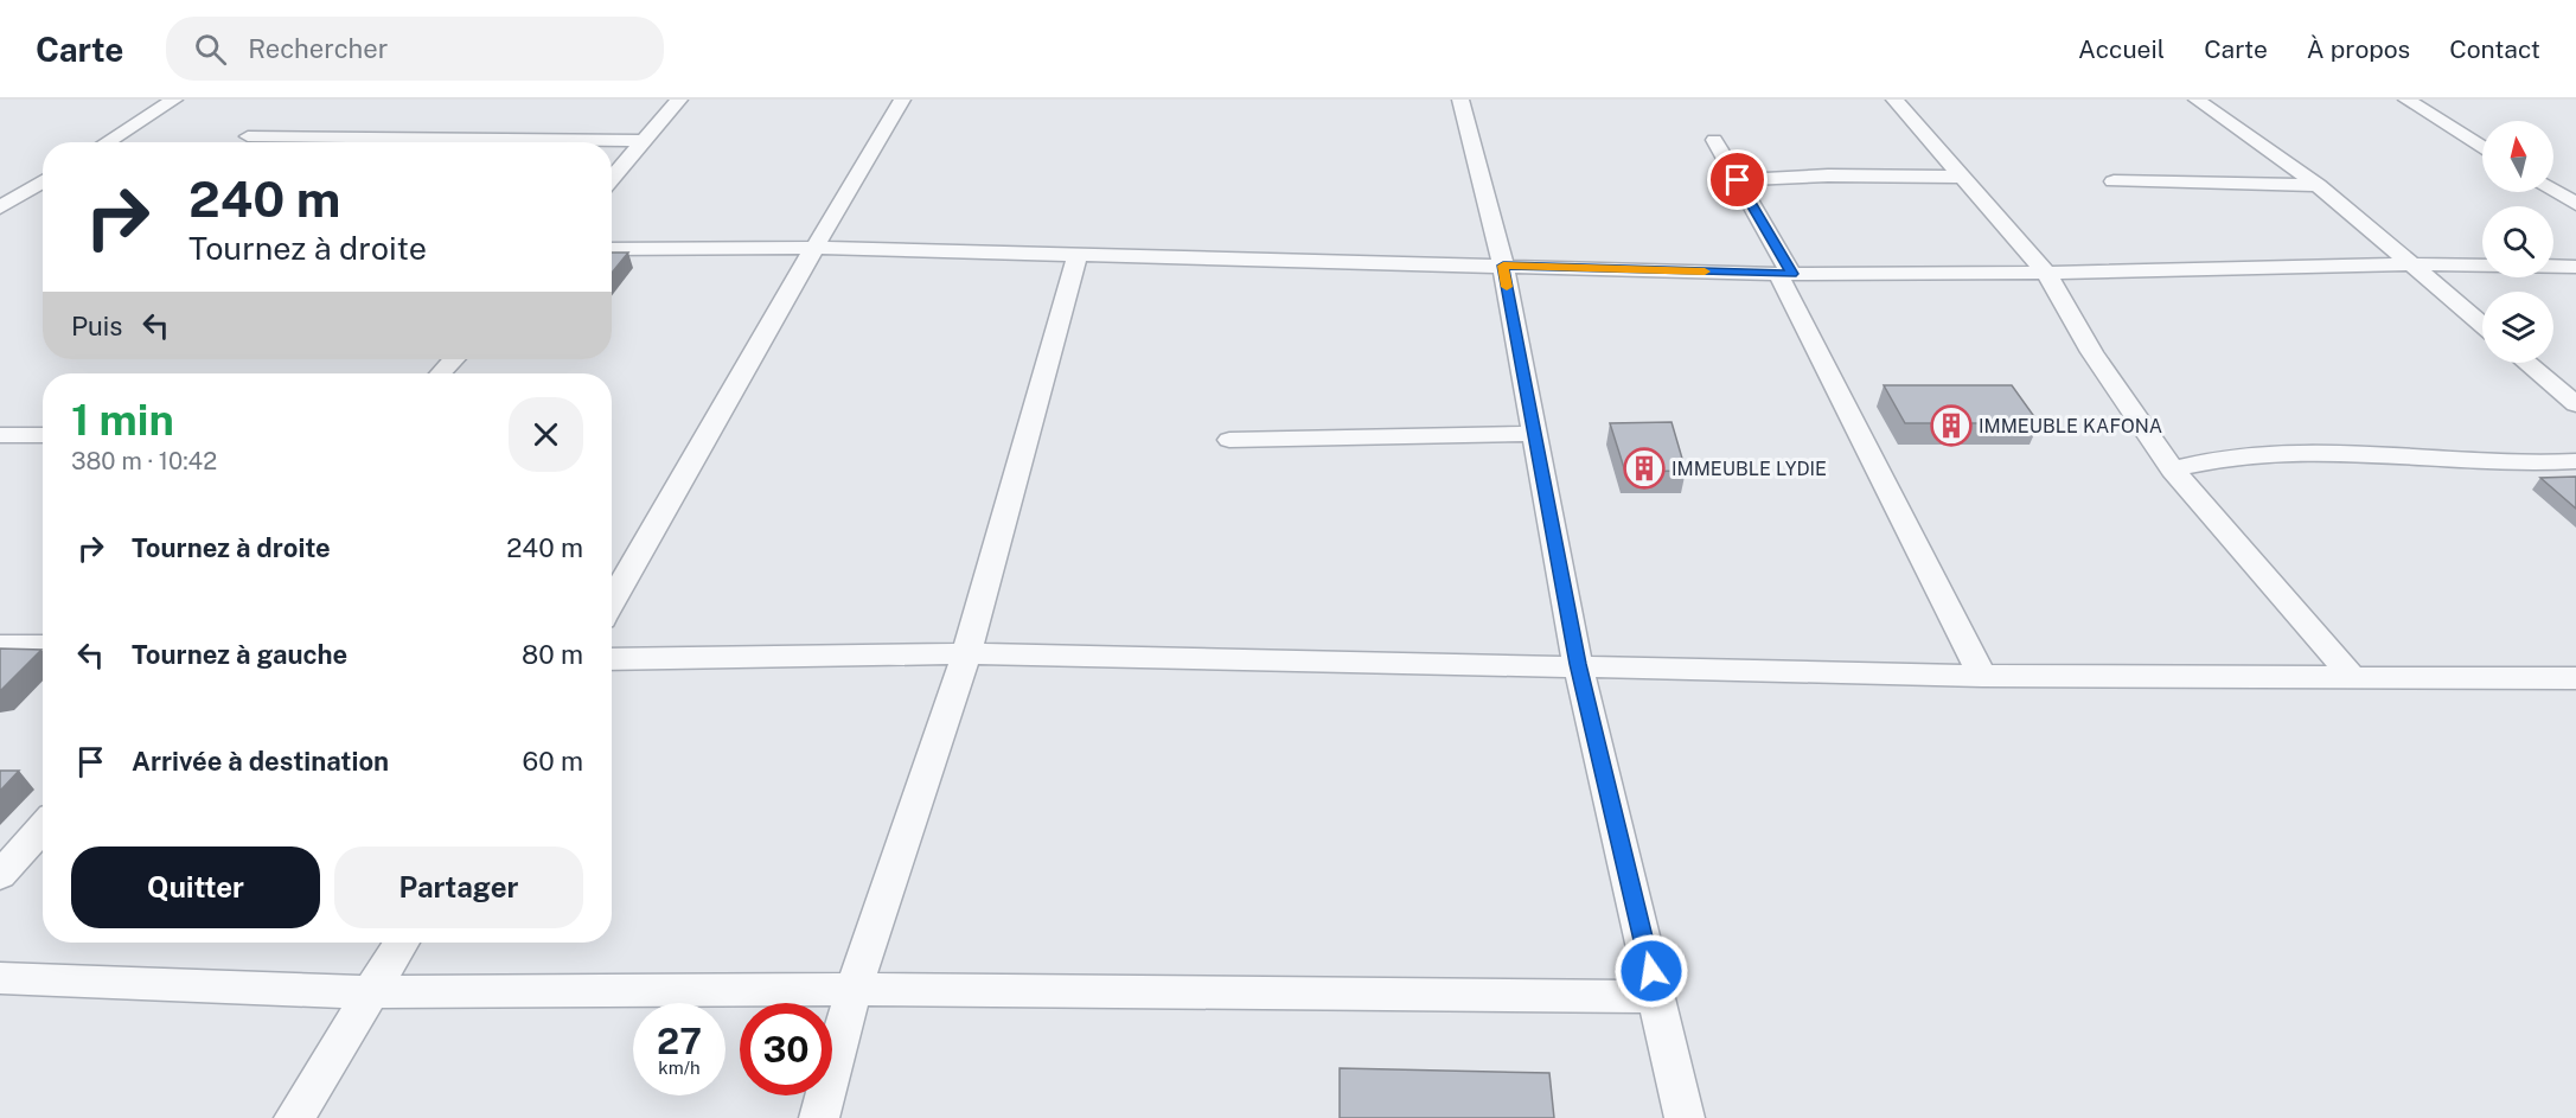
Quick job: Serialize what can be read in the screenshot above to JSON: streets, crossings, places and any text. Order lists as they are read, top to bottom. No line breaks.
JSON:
{"places":{"building":["IMMEUBLE KAFONA","IMMEUBLE LYDIE"]},"north":"top","page":{"header":"Carte","search":"Rechercher","nav":["Accueil","Carte","À propos","Contact"],"turn":["240 m","Tournez à droite"],"then":"Puis","heading":["1 min","380 m · 10:42"],"list":[{"name":"Tournez à droite","value":"240 m"},{"name":"Tournez à gauche","value":"80 m"},{"name":"Arrivée à destination","value":"60 m"}],"buttons":["Quitter","Partager"],"speed":"27 km/h","limit":"30"}}
